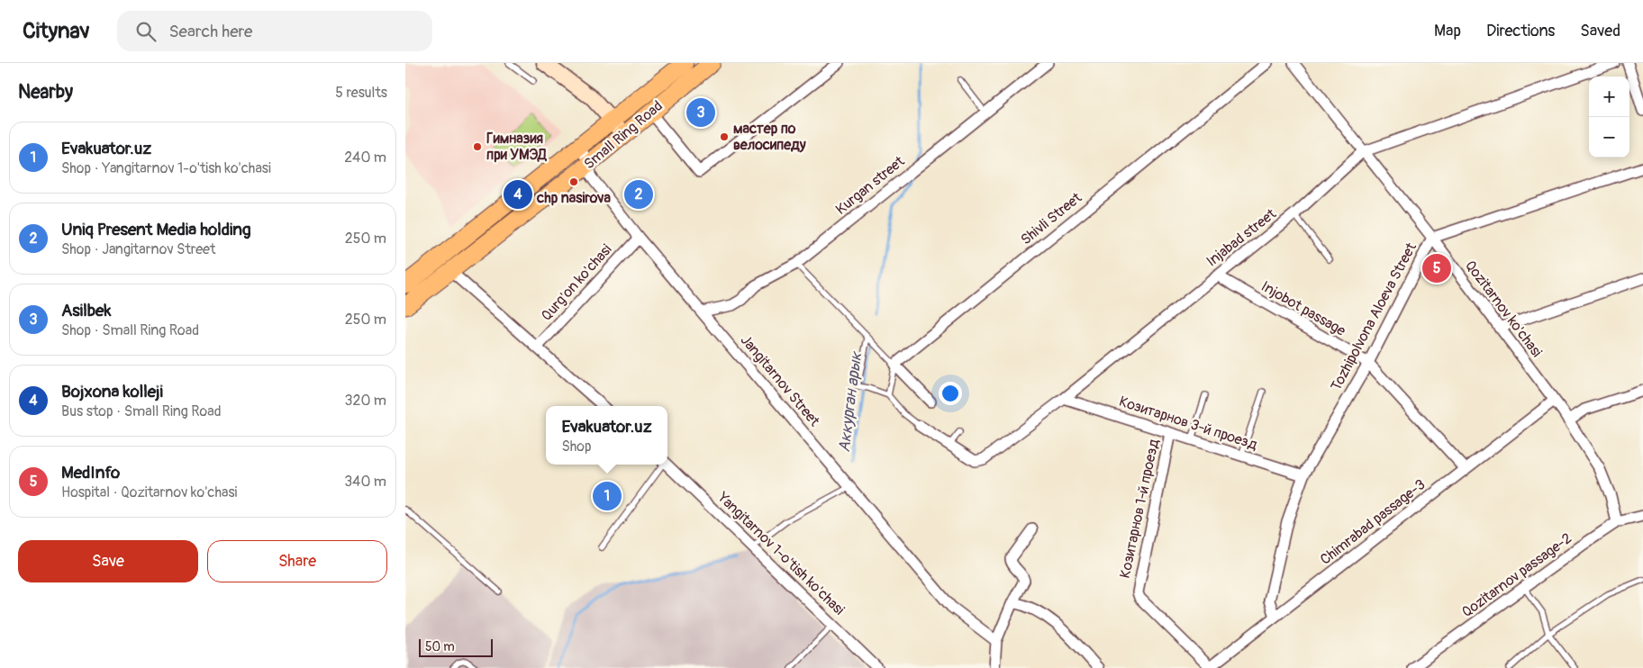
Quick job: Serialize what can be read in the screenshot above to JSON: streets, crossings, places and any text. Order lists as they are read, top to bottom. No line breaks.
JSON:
{"streets":{"highway":["Small Ring Road"],"street":["Kurgan street","Shivli Street","Injаbаd street","Qurg'on ko'chasi","Injobot passage","Qozitarnov ko'chasi","Tozhipolvona Aloeva Street","Jangitarnov Street","Козитарнов 3-й проезд","Козитарнов 1-й проезд","Chimrаbаd passage-3","Yangitarnov 1-o'tish ko'chasi","Qozitarnov passage-2"]},"crossings":[["Small Ring Road","Jangitarnov Street"],["Kurgan street","Jangitarnov Street"],["Injаbаd street","Injobot passage"],["Injаbаd street","Qozitarnov ko'chasi"],["Injаbаd street","Козитарнов 3-й проезд"],["Qurg'on ko'chasi","Jangitarnov Street"],["Injobot passage","Tozhipolvona Aloeva Street"],["Injobot passage","Chimrаbаd passage-3"],["Qozitarnov ko'chasi","Tozhipolvona Aloeva Street"],["Qozitarnov ko'chasi","Chimrаbаd passage-3"],["Qozitarnov ko'chasi","Qozitarnov passage-2"],["Tozhipolvona Aloeva Street","Козитарнов 3-й проезд"],["Tozhipolvona Aloeva Street","Chimrаbаd passage-3"],["Козитарнов 3-й проезд","Козитарнов 1-й проезд"],["Козитарнов 1-й проезд","Chimrаbаd passage-3"]],"water":["Аккурган арык"],"places":["мастер по велосипеду","Гимназия при УМЭД","chp nasirova"],"scale_bar":"50 m","page":{"header":"Citynav","search":"Search here","nav":["Map","Directions","Saved"],"heading":["Nearby","5 results"],"map_buttons":["+","−"],"pins":["3","2","4","5","1"],"list":[{"mark":"1","name":"Evakuator.uz","note":"Shop · Yangitarnov 1-o'tish ko'chasi","value":"240 m"},{"mark":"2","name":"Uniq Present Media holding","note":"Shop · Jangitarnov Street","value":"250 m"},{"mark":"3","name":"Asilbek","note":"Shop · Small Ring Road","value":"250 m"},{"mark":"4","name":"Bojxona kolleji","note":"Bus stop · Small Ring Road","value":"320 m"},{"mark":"5","name":"MedInfo","note":"Hospital · Qozitarnov ko'chasi","value":"340 m"}],"popup":["Evakuator.uz","Shop"],"buttons":["Save","Share"],"scale":"50 m"}}
